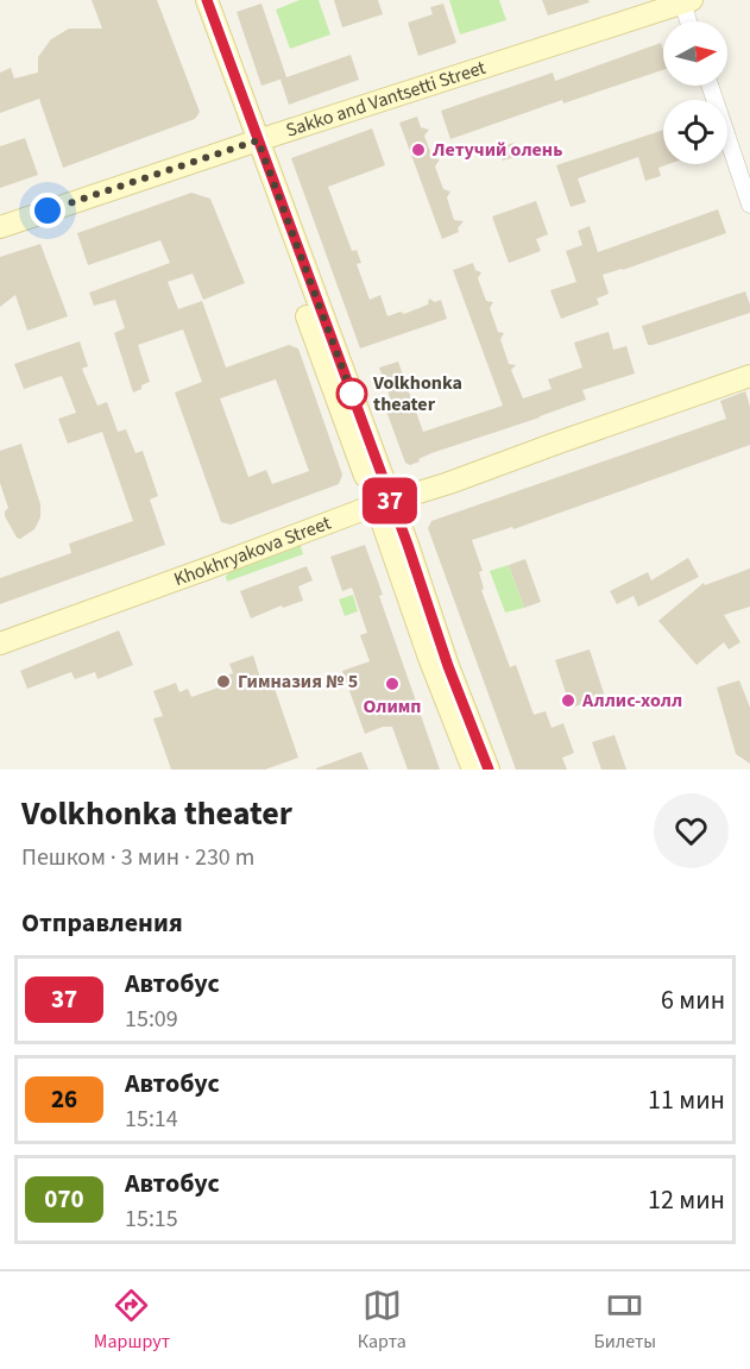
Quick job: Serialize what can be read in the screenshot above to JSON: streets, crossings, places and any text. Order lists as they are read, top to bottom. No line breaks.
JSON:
{"streets":{"street":["Sakko and Vantsetti Street","Khokhryakova Street"]},"places":["Летучий олень","Volkhonka theater","Гимназия № 5","Олимп","Аллис-холл"],"lines":["bus line 37"],"north":"right","page":{"on_map":"37","heading":[["Volkhonka theater","Пешком · 3 мин · 230 m"],"Отправления"],"list":[{"mark":"37","name":"Автобус","note":"15:09","value":"6 мин"},{"mark":"26","name":"Автобус","note":"15:14","value":"11 мин"},{"mark":"070","name":"Автобус","note":"15:15","value":"12 мин"}],"tabs":["Маршрут","Карта","Билеты"]}}
